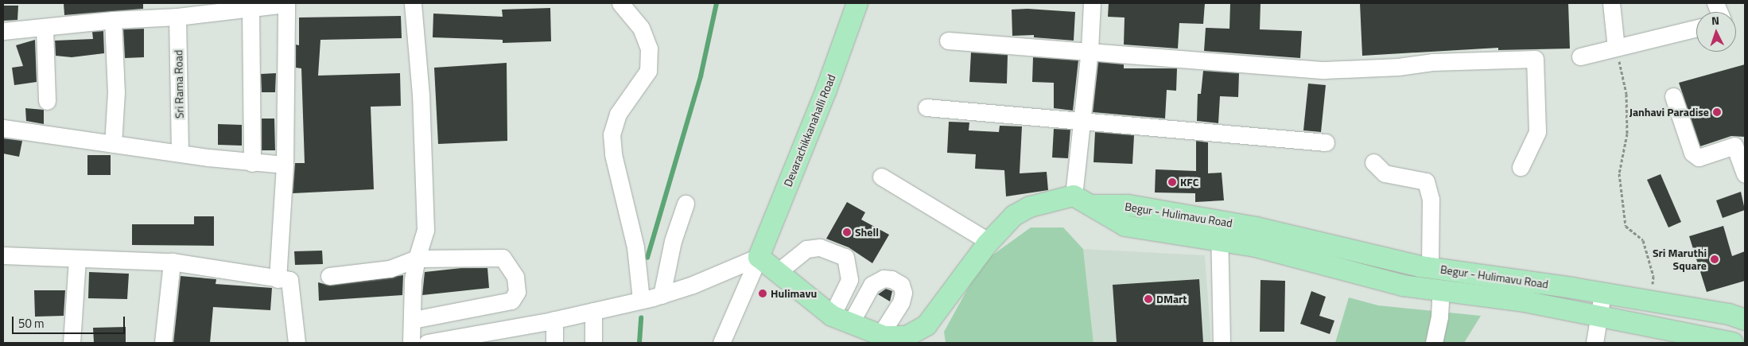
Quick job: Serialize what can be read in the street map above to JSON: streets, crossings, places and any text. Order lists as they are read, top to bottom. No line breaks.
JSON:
{"streets":{"main road":["Devarachikkanahalli Road","Begur - Hulimavu Road"],"street":["Sri Rama Road"]},"places":["Janhavi Paradise","KFC","Shell","Sri Maruthi Square","Hulimavu","DMart"],"scale_bar":"50 m","north":"top"}
